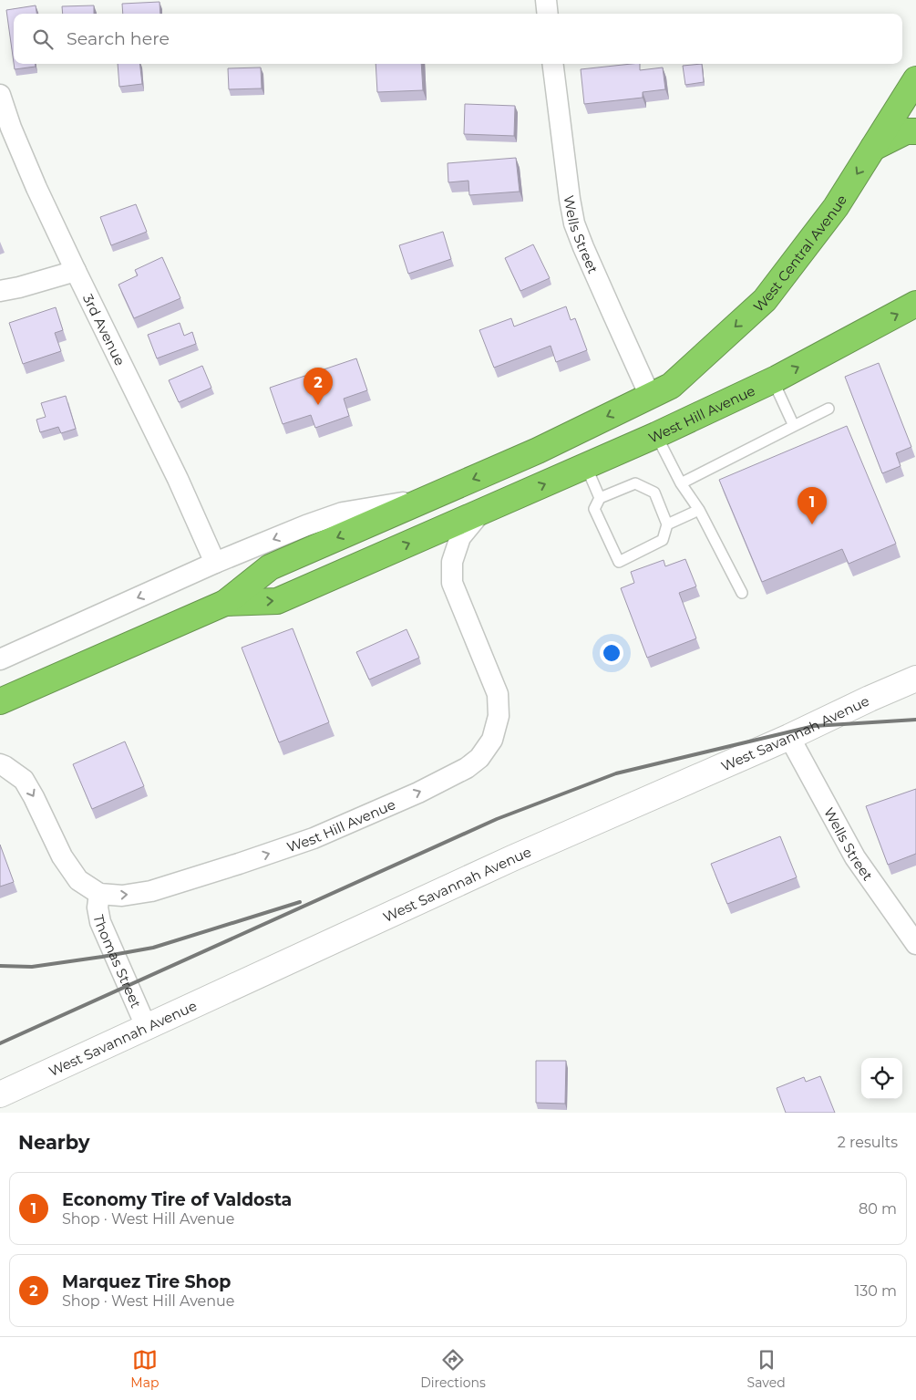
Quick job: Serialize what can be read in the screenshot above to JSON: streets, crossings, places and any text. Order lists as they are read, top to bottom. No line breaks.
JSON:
{"streets":{"highway":["West Central Avenue","West Hill Avenue"],"street":["Wells Street","3rd Avenue","West Savannah Avenue","Thomas Street"]},"crossings":[["Wells Street","West Central Avenue"],["Wells Street","West Hill Avenue"],["Wells Street","West Savannah Avenue"],["West Central Avenue","West Hill Avenue"],["3rd Avenue","West Hill Avenue"],["West Hill Avenue","Thomas Street"],["West Savannah Avenue","Thomas Street"]],"one_way":["West Central Avenue"],"page":{"search":"Search here","pins":["2","1"],"heading":["Nearby","2 results"],"list":[{"mark":"1","name":"Economy Tire of Valdosta","note":"Shop · West Hill Avenue","value":"80 m"},{"mark":"2","name":"Marquez Tire Shop","note":"Shop · West Hill Avenue","value":"130 m"}],"nav":["Map","Directions","Saved"]}}
